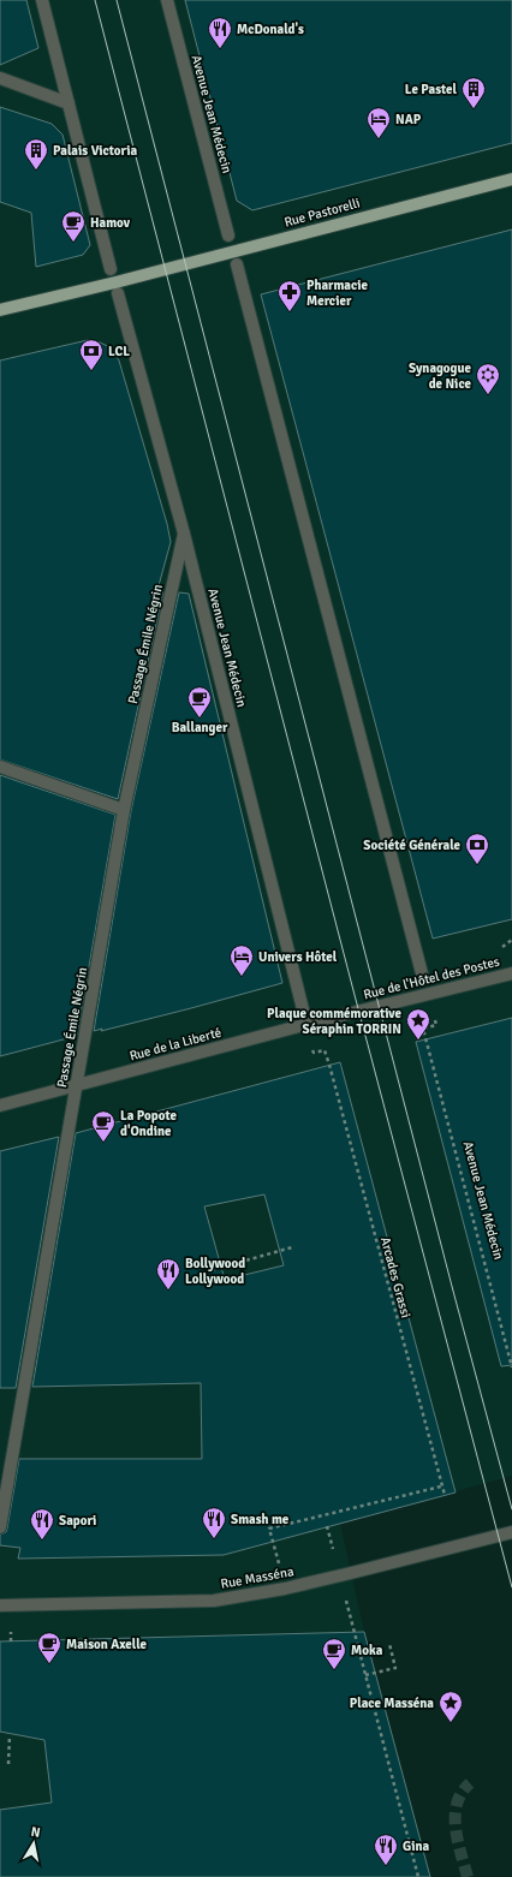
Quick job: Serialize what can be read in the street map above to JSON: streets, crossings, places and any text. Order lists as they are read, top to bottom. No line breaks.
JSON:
{"streets":{"main road":["Rue Pastorelli"],"street":["Avenue Jean Médecin","Passage Émile Négrin","Rue de l'Hôtel des Postes","Rue de la Liberté","Rue Masséna"],"path":["Arcades Grassi"]},"crossings":[["Avenue Jean Médecin","Passage Émile Négrin"],["Passage Émile Négrin","Rue de la Liberté"],["Rue de l'Hôtel des Postes","Rue de la Liberté"]],"places":{"restaurant":["McDonald's","Bollywood Lollywood","Smash me","Sapori","Gina"],"building":["Le Pastel","Palais Victoria"],"hotel":["NAP","Univers Hôtel"],"cafe":["Hamov","Ballanger","La Popote d'Ondine","Maison Axelle","Moka"],"pharmacy":["Pharmacie Mercier"],"bank":["LCL","Société Générale"],"synagogue":["Synagogue de Nice"],"place":["Plaque commémorative Séraphin TORRIN","Place Masséna"]},"north":"top"}
